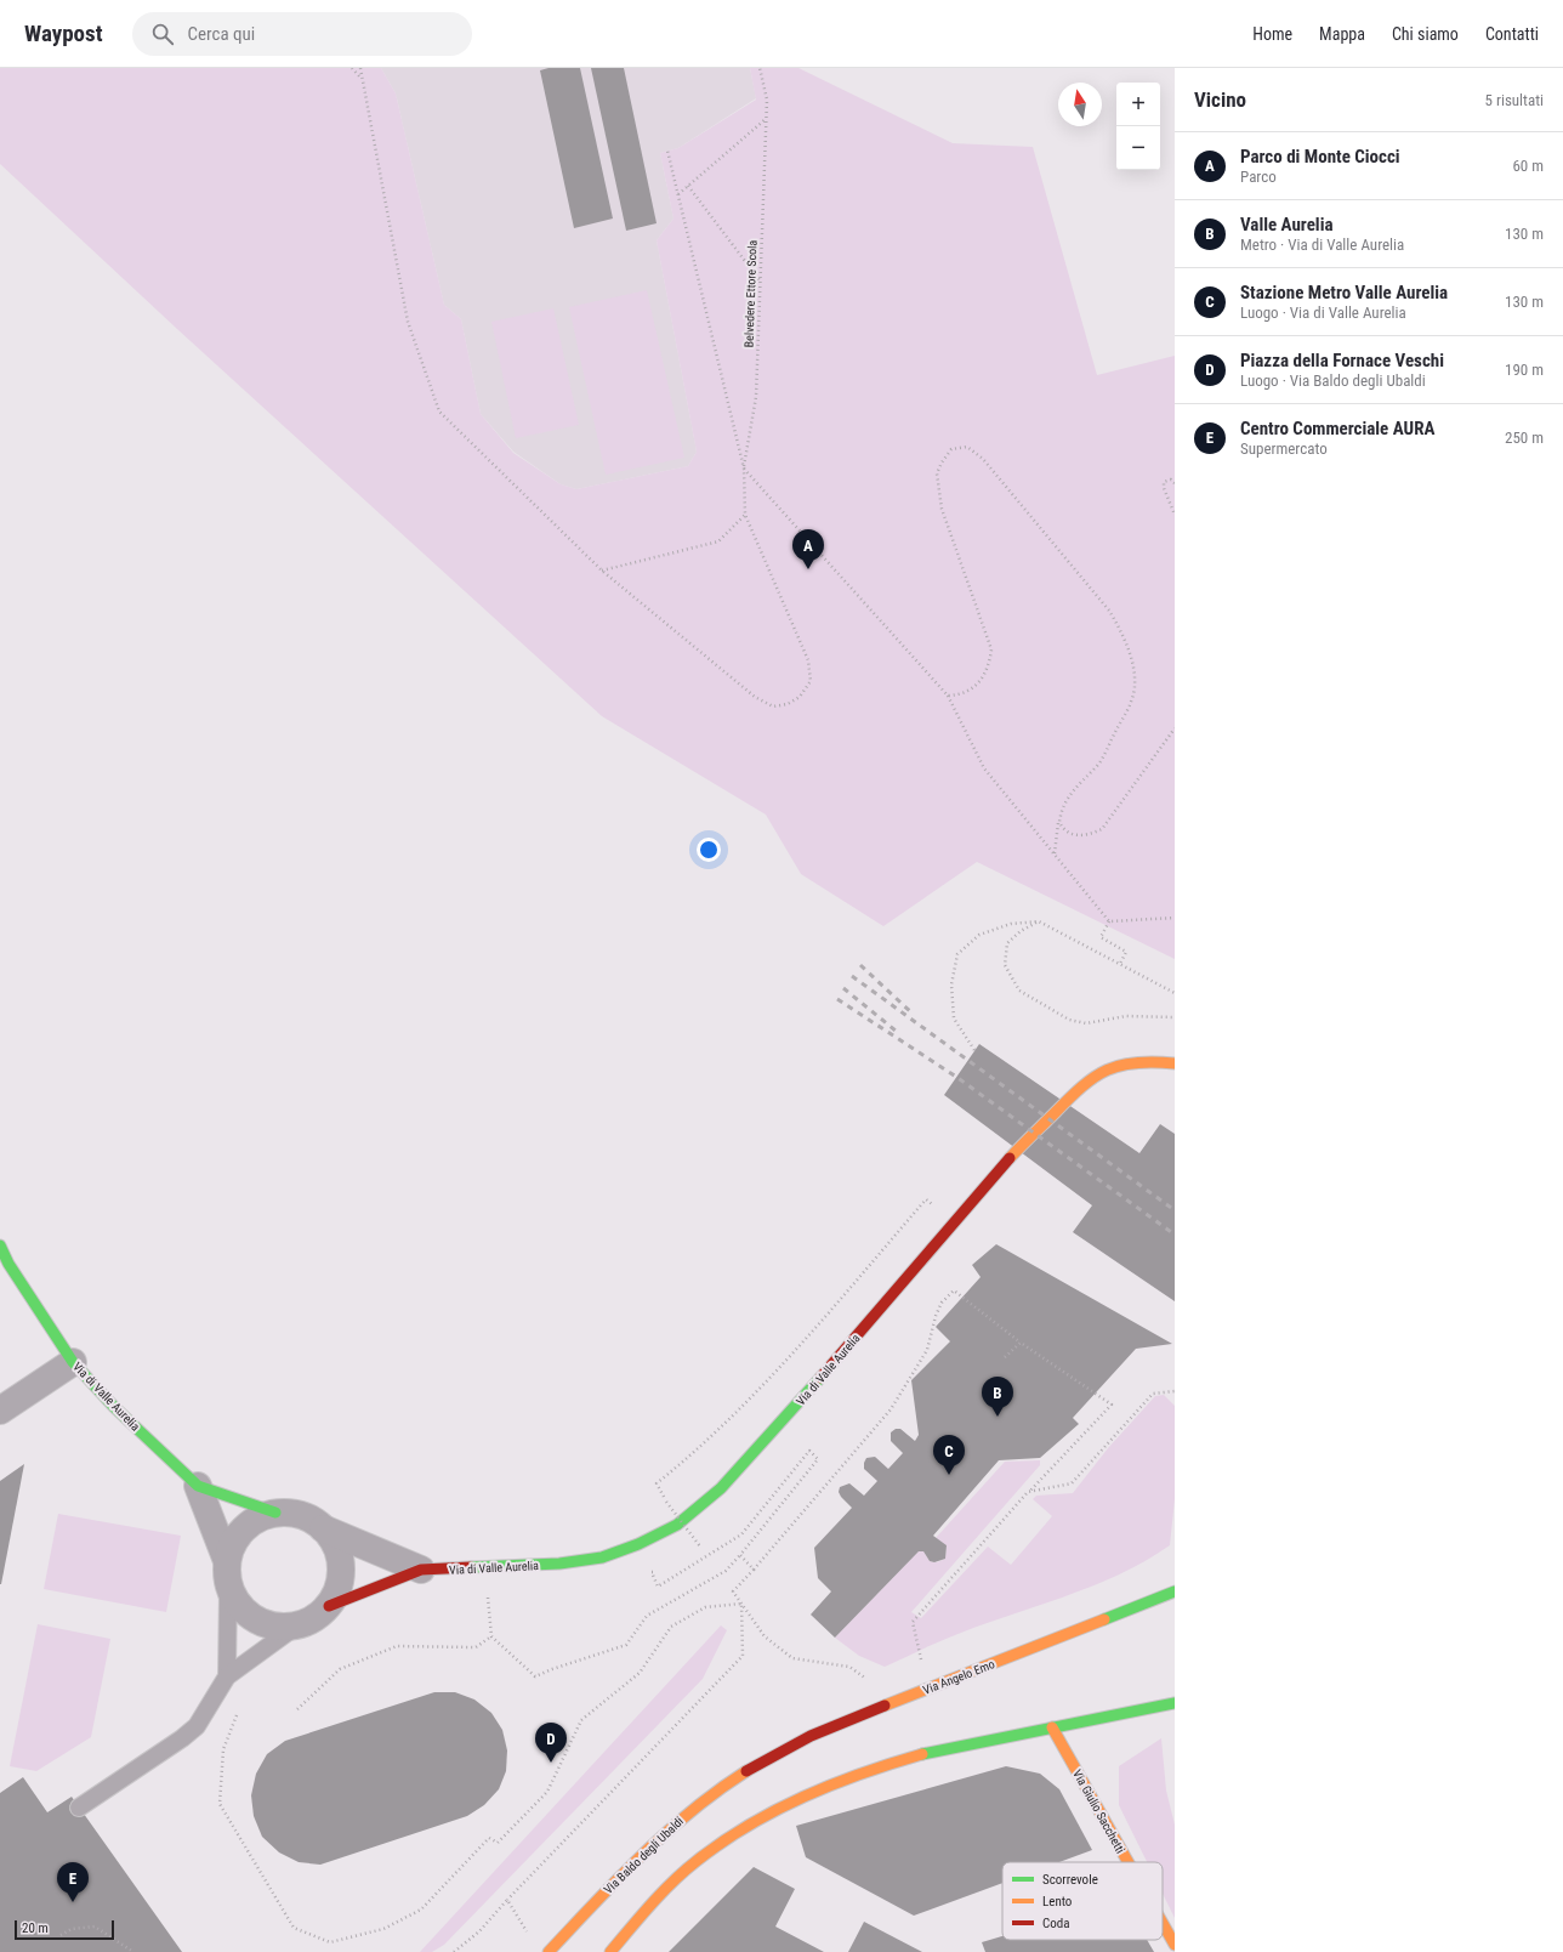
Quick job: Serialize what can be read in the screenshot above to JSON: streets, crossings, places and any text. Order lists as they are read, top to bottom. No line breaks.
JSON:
{"streets":{"street":["Via di Valle Aurelia","Via Angelo Emo","Via Giulio Sacchetti","Via Baldo degli Ubaldi"],"path":["Belvedere Ettore Scola"]},"crossings":[["Via Angelo Emo","Via Baldo degli Ubaldi"]],"legend":["Scorrevole","Lento","Coda"],"scale_bar":"20 m","north":"top","page":{"header":"Waypost","search":"Cerca qui","nav":["Home","Mappa","Chi siamo","Contatti"],"heading":["Vicino","5 risultati"],"map_buttons":["+","−"],"list":[{"mark":"A","name":"Parco di Monte Ciocci","note":"Parco","value":"60 m"},{"mark":"B","name":"Valle Aurelia","note":"Metro · Via di Valle Aurelia","value":"130 m"},{"mark":"C","name":"Stazione Metro Valle Aurelia","note":"Luogo · Via di Valle Aurelia","value":"130 m"},{"mark":"D","name":"Piazza della Fornace Veschi","note":"Luogo · Via Baldo degli Ubaldi","value":"190 m"},{"mark":"E","name":"Centro Commerciale AURA","note":"Supermercato","value":"250 m"}],"pins":["A","B","C","D","E"],"scale":"20 m"}}
